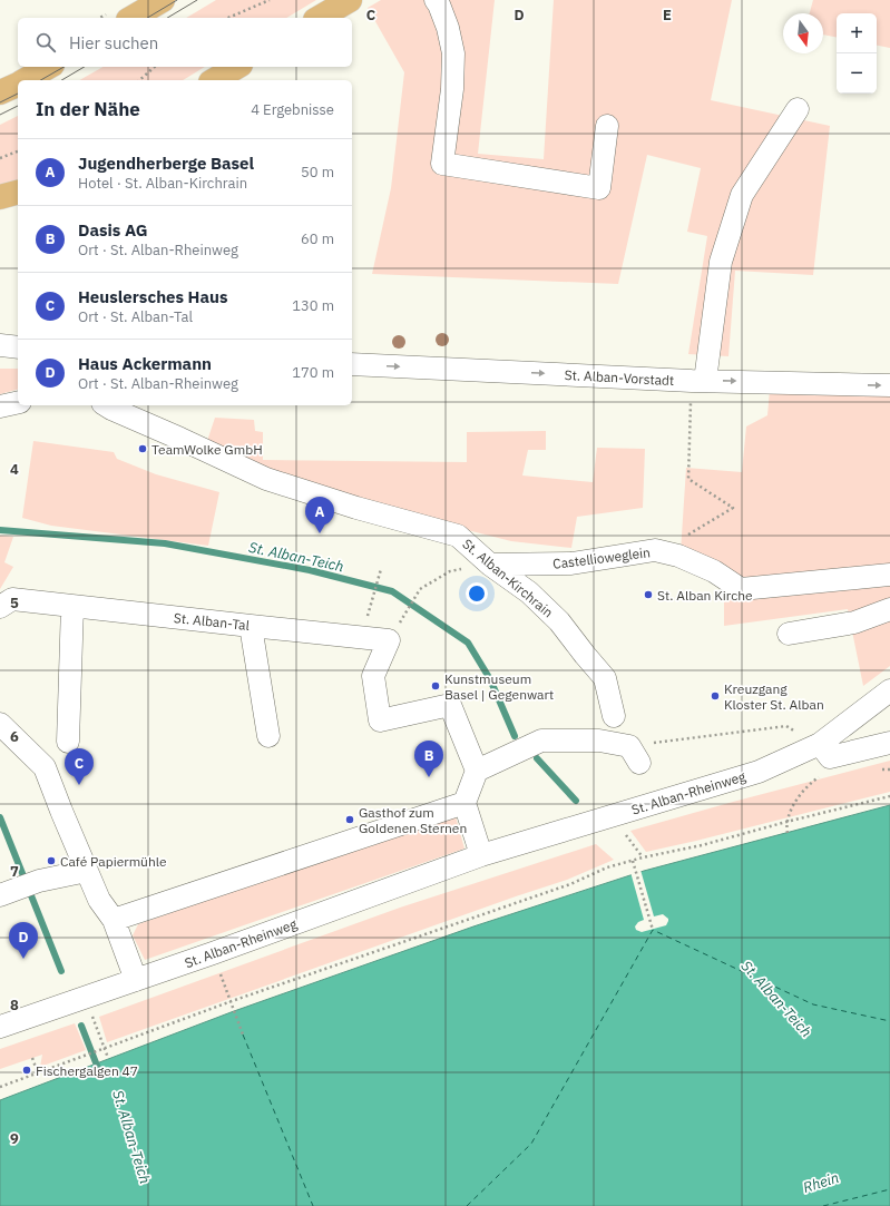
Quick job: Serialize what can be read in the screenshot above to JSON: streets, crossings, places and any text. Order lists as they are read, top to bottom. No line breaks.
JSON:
{"streets":{"street":["St. Alban-Vorstadt","Castellioweglein","St. Alban-Kirchrain","St. Alban-Tal","St. Alban-Rheinweg"]},"crossings":[["Castellioweglein","St. Alban-Kirchrain"]],"one_way":["St. Alban-Vorstadt"],"water":["St. Alban-Teich","Rhein"],"places":["TeamWolke GmbH","St. Alban Kirche","Kunstmuseum Basel | Gegenwart","Kreuzgang Kloster St. Alban","Gasthof zum Goldenen Sternen","Café Papiermühle","Fischergalgen 47"],"north":"bottom","page":{"map_buttons":["+","−"],"search":"Hier suchen","heading":["In der Nähe","4 Ergebnisse"],"list":[{"mark":"A","name":"Jugendherberge Basel","note":"Hotel · St. Alban-Kirchrain","value":"50 m"},{"mark":"B","name":"Dasis AG","note":"Ort · St. Alban-Rheinweg","value":"60 m"},{"mark":"C","name":"Heuslersches Haus","note":"Ort · St. Alban-Tal","value":"130 m"},{"mark":"D","name":"Haus Ackermann","note":"Ort · St. Alban-Rheinweg","value":"170 m"}],"pins":["A","B","C","D"]},"grid":{"columns":["C","D","E"],"rows":["4","5","6","7","8","9"]}}
